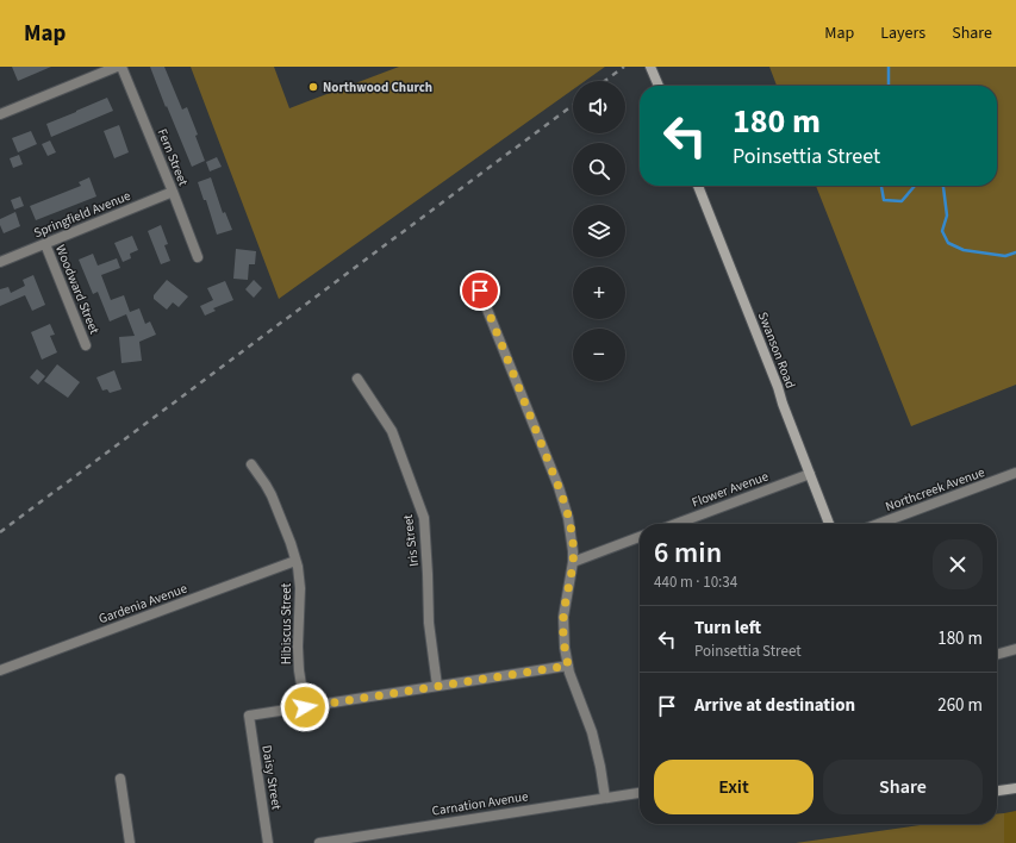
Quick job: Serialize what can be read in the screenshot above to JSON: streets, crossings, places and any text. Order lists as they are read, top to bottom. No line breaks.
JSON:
{"streets":{"street":["Fern Street","Springfield Avenue","Woodward Street","Swanson Road","Flower Avenue","Northcreek Avenue","Iris Street","Gardenia Avenue","Hibiscus Street","Daisy Street","Carnation Avenue"]},"crossings":[["Fern Street","Springfield Avenue"],["Springfield Avenue","Woodward Street"],["Swanson Road","Flower Avenue"],["Gardenia Avenue","Hibiscus Street"],["Hibiscus Street","Daisy Street"]],"places":["Northwood Church"],"page":{"header":"Map","nav":["Map","Layers","Share"],"map_buttons":["+","−"],"turn":["180 m","Poinsettia Street"],"heading":["6 min","440 m · 10:34"],"list":[{"name":"Turn left","note":"Poinsettia Street","value":"180 m"},{"name":"Arrive at destination","value":"260 m"}],"buttons":["Exit","Share"]}}
